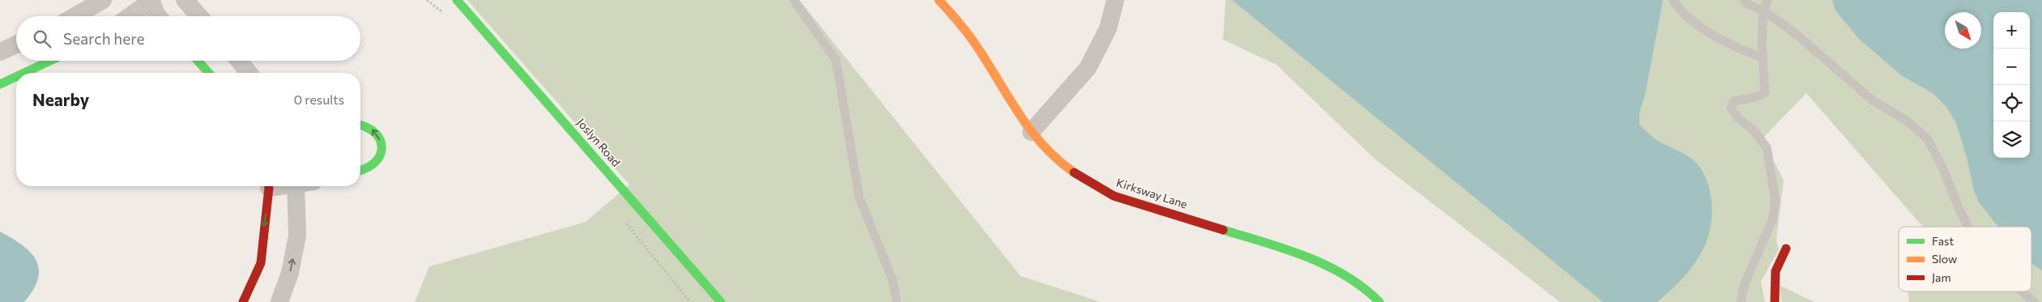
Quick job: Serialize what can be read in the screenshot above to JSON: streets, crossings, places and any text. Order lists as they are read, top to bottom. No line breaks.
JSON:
{"streets":{"street":["Joslyn Road","Kirksway Lane"]},"legend":["Fast","Slow","Jam"],"north":"bottom right","page":{"map_buttons":["+","−"],"search":"Search here","heading":["Nearby","0 results"]}}
